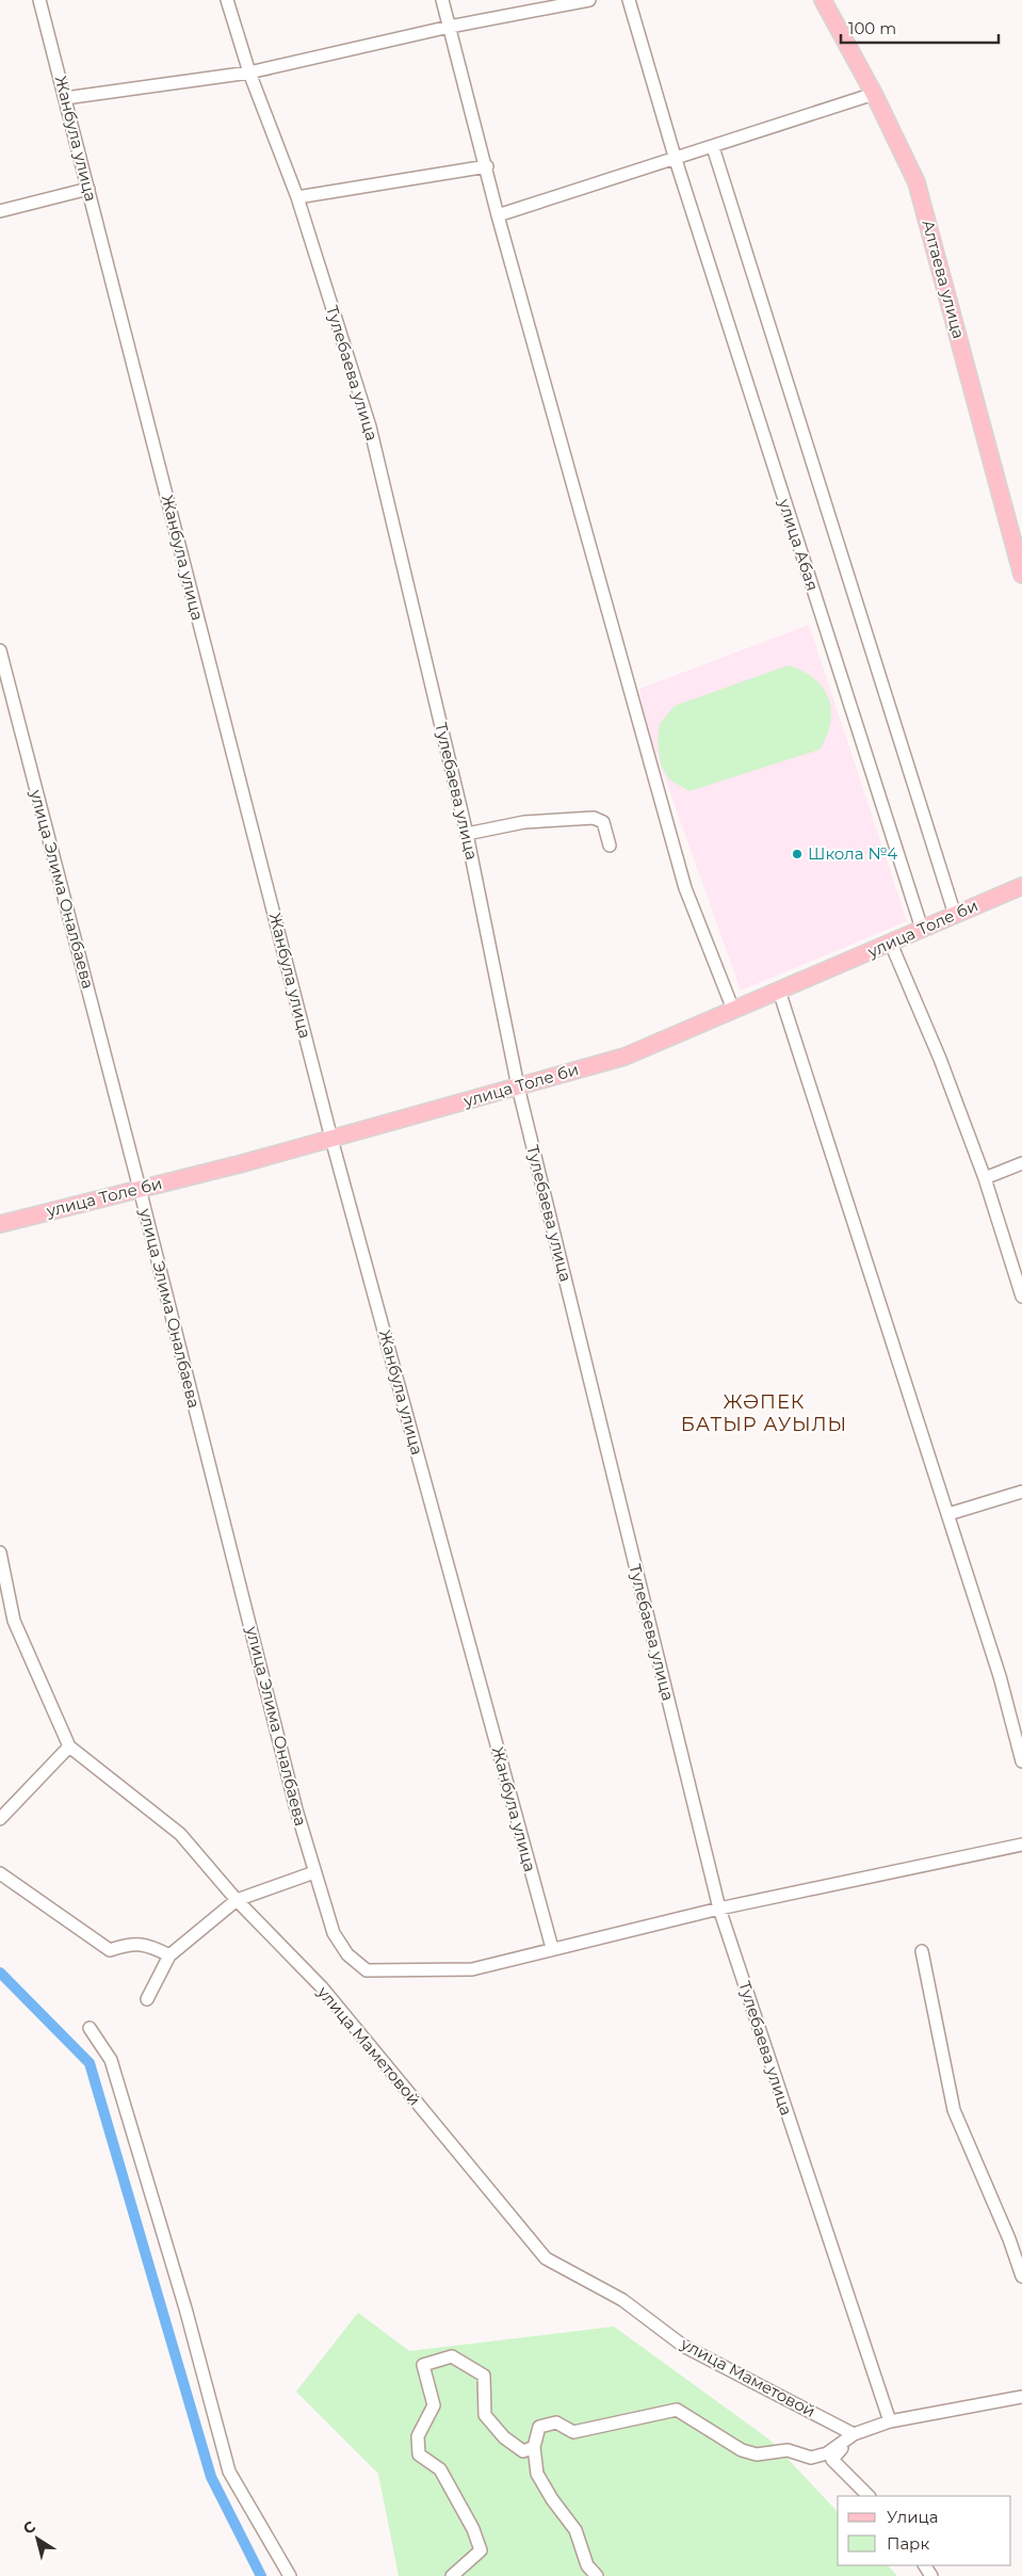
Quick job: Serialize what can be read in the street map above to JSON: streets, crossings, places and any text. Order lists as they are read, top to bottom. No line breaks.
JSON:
{"streets":{"main road":["Алтаева улица","улица Толе би"],"street":["Жанбула улица","Тулебаева улица","улица Абая","улица Элима Оналбаева","улица Маметовой"]},"crossings":[["Жанбула улица","улица Элима Оналбаева"],["Жанбула улица","улица Толе би"],["Тулебаева улица","улица Элима Оналбаева"],["Тулебаева улица","улица Толе би"],["улица Абая","улица Толе би"],["улица Элима Оналбаева","улица Толе би"]],"districts":["ЖӘПЕК БАТЫР АУЫЛЫ"],"places":["Школа №4"],"legend":["Улица","Парк"],"scale_bar":"100 m","north":"top left"}
